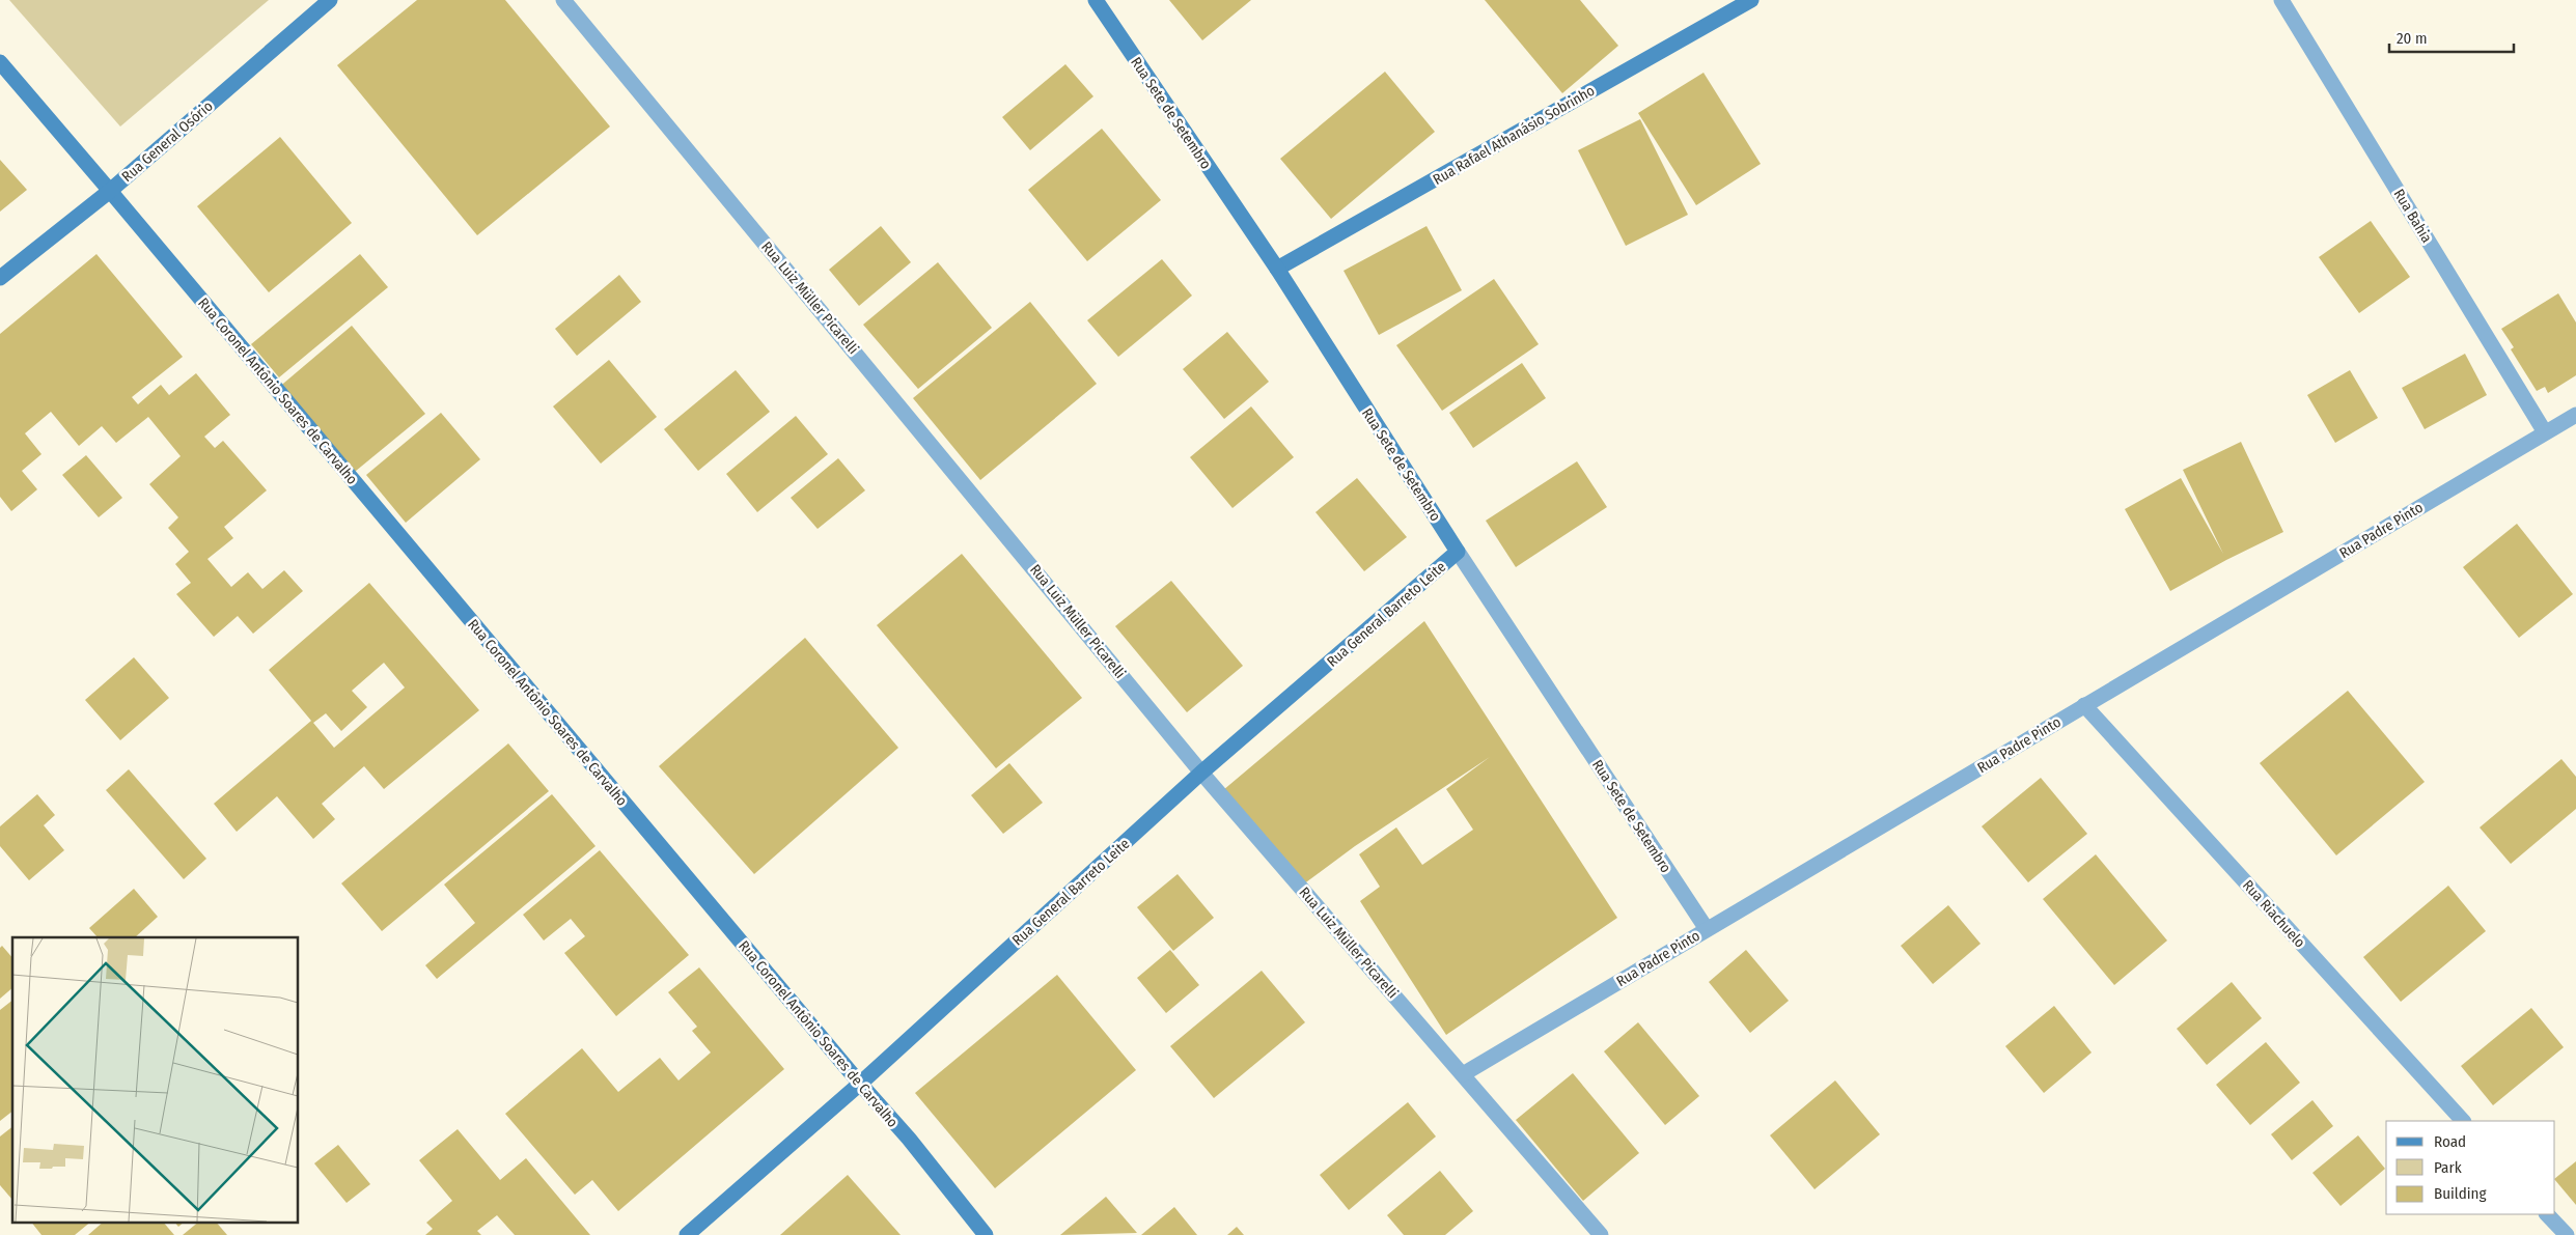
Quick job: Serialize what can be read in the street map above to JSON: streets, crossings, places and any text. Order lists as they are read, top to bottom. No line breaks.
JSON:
{"streets":{"street":["Rua Sete de Setembro","Rua Rafael Athanásio Sobrinho","Rua General Osório","Rua Bahia","Rua Luiz Müller Picarelli","Rua Coronel Antônio Soares de Carvalho","Rua Padre Pinto","Rua General Barreto Leite","Rua Riachuelo"]},"crossings":[["Rua Sete de Setembro","Rua Rafael Athanásio Sobrinho"],["Rua Sete de Setembro","Rua Padre Pinto"],["Rua Sete de Setembro","Rua General Barreto Leite"],["Rua General Osório","Rua Coronel Antônio Soares de Carvalho"],["Rua Bahia","Rua Padre Pinto"],["Rua Luiz Müller Picarelli","Rua Padre Pinto"],["Rua Luiz Müller Picarelli","Rua General Barreto Leite"],["Rua Coronel Antônio Soares de Carvalho","Rua General Barreto Leite"],["Rua Padre Pinto","Rua Riachuelo"]],"legend":["Road","Park","Building"],"scale_bar":"20 m"}
